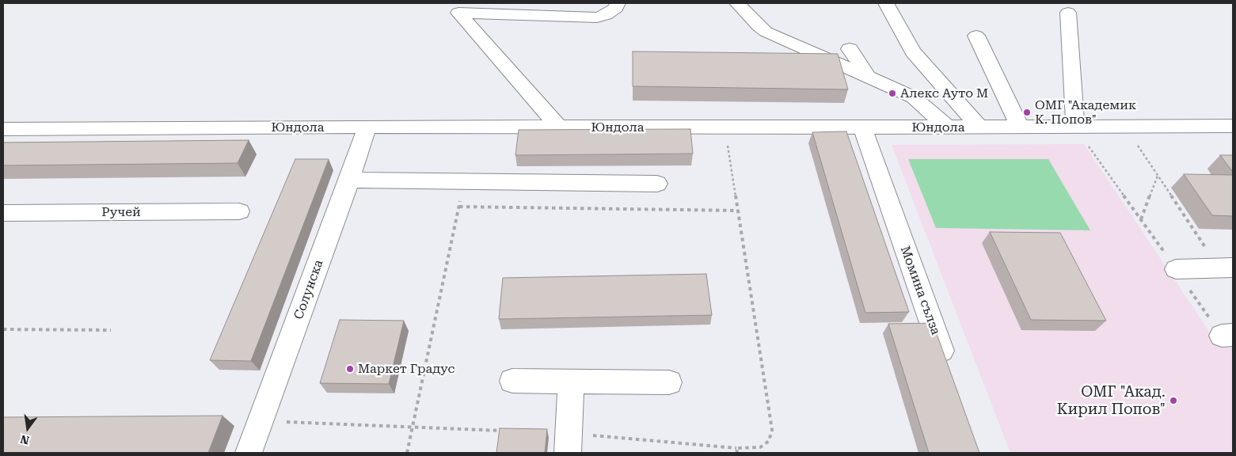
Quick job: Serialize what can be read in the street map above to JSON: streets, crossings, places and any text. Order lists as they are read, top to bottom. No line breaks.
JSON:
{"streets":{"street":["Юндола","Ручей","Солунска","Момина сълза"]},"crossings":[["Юндола","Солунска"],["Юндола","Момина сълза"]],"places":["Алекс Ауто М","ОМГ \"Академик К. Попов\"","Маркет Градус","ОМГ \"Акад. Кирил Попов\""],"north":"bottom"}
